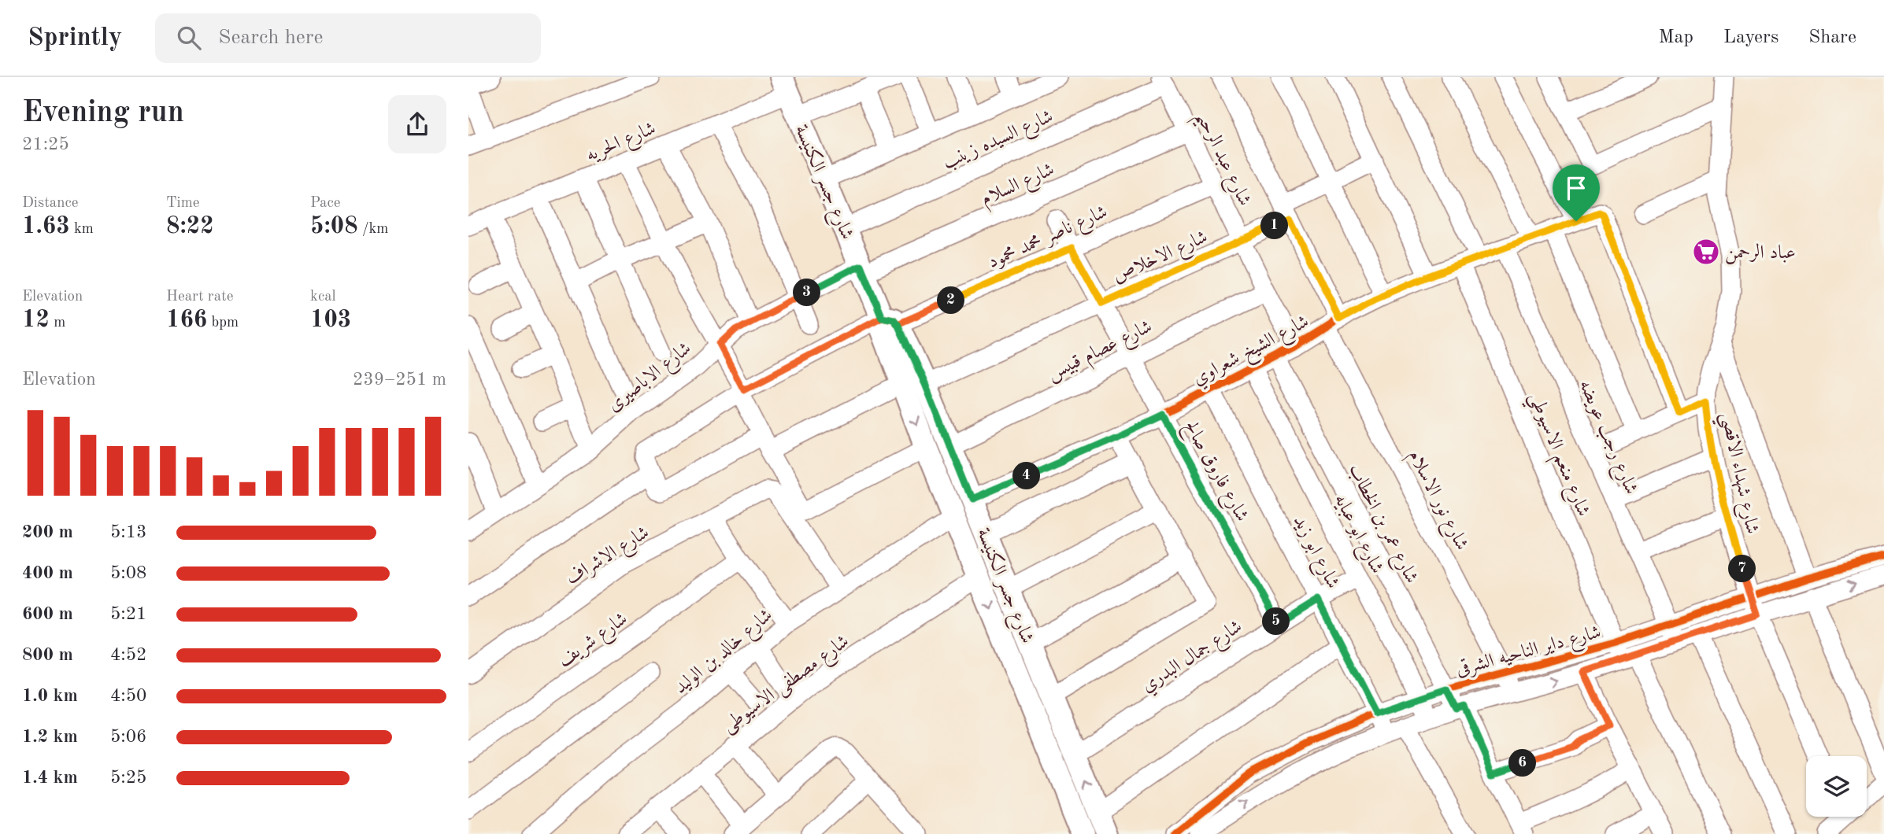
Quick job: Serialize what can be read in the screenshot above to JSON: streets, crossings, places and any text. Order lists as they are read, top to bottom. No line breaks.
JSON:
{"streets":{"main road":["شارع جسر الكنيسة"],"street":["شارع السيده زينب","شارع الحريه","شارع عبد الرحيم","شارع السلام","شارع ناصر محمد محمود","شارع الاخلاص","شارع عصام قبيس","شارع الشيخ شعراوي","شارع الاباصيرى","شارع رجب عويضه","شارع منعم الاسيوطي","شارع فاروق صالح","شارع شهداء الاقصي","شارع نور الاسلام","شارع عمر بن الخطاب","شارع ابو عبايه","شارع ابو زيد","شارع الاشراف","شارع شريف","شارع داير الناحيه الشرقى","شارع خالد بن الوليد","شارع جمال البدري","شارع مصطفى الاسيوطى"]},"crossings":[["شارع السيده زينب","شارع عبد الرحيم"],["شارع السيده زينب","شارع جسر الكنيسة"],["شارع الحريه","شارع جسر الكنيسة"],["شارع عبد الرحيم","شارع السلام"],["شارع عبد الرحيم","شارع ناصر محمد محمود"],["شارع عبد الرحيم","شارع الاخلاص"],["شارع عبد الرحيم","شارع عصام قبيس"],["شارع عبد الرحيم","شارع الشيخ شعراوي"],["شارع جسر الكنيسة","شارع السلام"],["شارع جسر الكنيسة","شارع ناصر محمد محمود"],["شارع جسر الكنيسة","شارع الاخلاص"],["شارع جسر الكنيسة","شارع عصام قبيس"],["شارع جسر الكنيسة","شارع الشيخ شعراوي"],["شارع جسر الكنيسة","شارع الاباصيرى"],["شارع جسر الكنيسة","شارع خالد بن الوليد"],["شارع جسر الكنيسة","شارع جمال البدري"],["شارع جسر الكنيسة","شارع مصطفى الاسيوطى"],["شارع السلام","شارع الاباصيرى"],["شارع ناصر محمد محمود","شارع فاروق صالح"],["شارع الاخلاص","شارع فاروق صالح"],["شارع الاخلاص","شارع نور الاسلام"],["شارع عصام قبيس","شارع فاروق صالح"],["شارع الشيخ شعراوي","شارع رجب عويضه"],["شارع الشيخ شعراوي","شارع منعم الاسيوطي"],["شارع الشيخ شعراوي","شارع فاروق صالح"],["شارع الشيخ شعراوي","شارع نور الاسلام"],["شارع الشيخ شعراوي","شارع عمر بن الخطاب"],["شارع الشيخ شعراوي","شارع ابو عبايه"],["شارع الشيخ شعراوي","شارع ابو زيد"],["شارع رجب عويضه","شارع داير الناحيه الشرقى"],["شارع منعم الاسيوطي","شارع داير الناحيه الشرقى"],["شارع فاروق صالح","شارع جمال البدري"],["شارع شهداء الاقصي","شارع داير الناحيه الشرقى"],["شارع نور الاسلام","شارع داير الناحيه الشرقى"],["شارع عمر بن الخطاب","شارع داير الناحيه الشرقى"],["شارع ابو عبايه","شارع داير الناحيه الشرقى"],["شارع ابو عبايه","شارع جمال البدري"],["شارع ابو زيد","شارع داير الناحيه الشرقى"],["شارع ابو زيد","شارع جمال البدري"],["شارع الاشراف","شارع خالد بن الوليد"]],"places":{"supermarket":["عباد الرحمن"]},"page":{"header":"Sprintly","search":"Search here","nav":["Map","Layers","Share"],"heading":["Evening run","21:25"],"stats":[["Distance","1.63 km"],["Time","8:22"],["Pace","5:08 /km"],["Elevation","12 m"],["Heart rate","166 bpm"],["kcal","103"]],"pins":["1","3","2","4","7","5","6"],"chart":["Elevation","239–251 m"],"list":[{"name":"200 m","note":"5:13"},{"name":"400 m","note":"5:08"},{"name":"600 m","note":"5:21"},{"name":"800 m","note":"4:52"},{"name":"1.0 km","note":"4:50"},{"name":"1.2 km","note":"5:06"},{"name":"1.4 km","note":"5:25"}]}}
